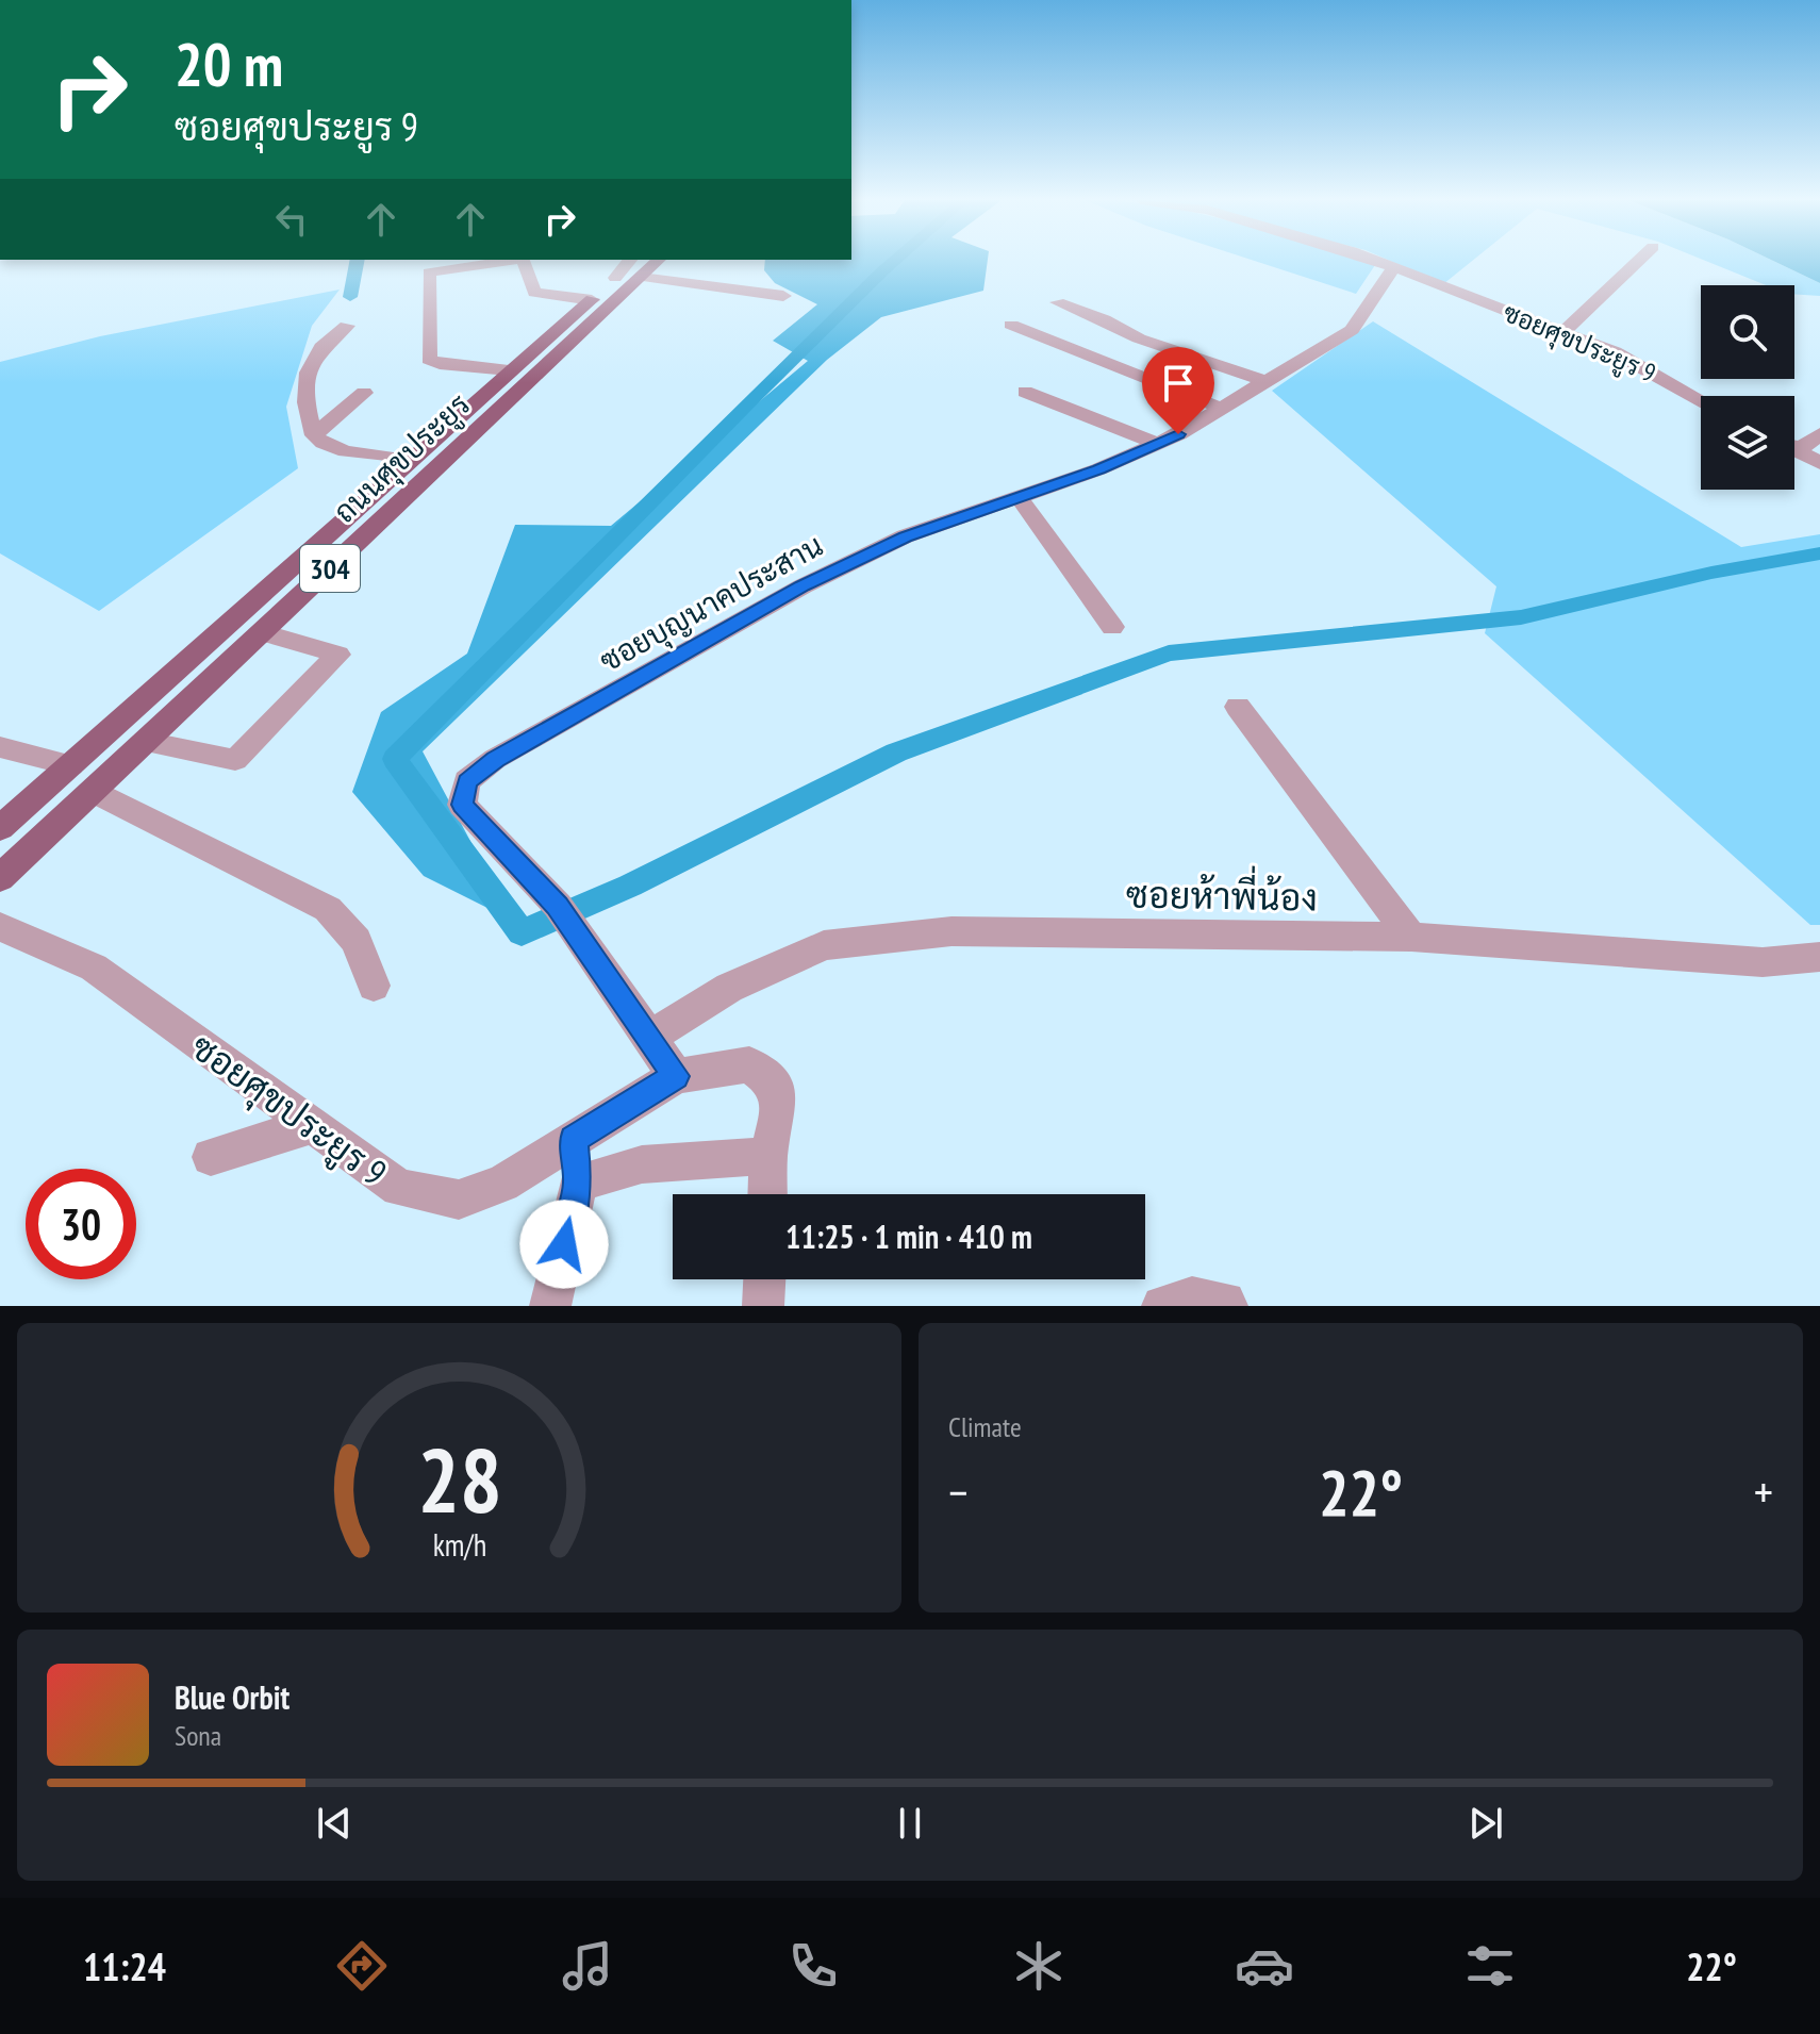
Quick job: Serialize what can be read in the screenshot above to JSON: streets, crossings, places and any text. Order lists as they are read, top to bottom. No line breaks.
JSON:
{"streets":{"main road":["ถนนศุขประยูร","304"],"street":["ซอยศุขประยูร 9","ซอยบุญนาคประสาน","ซอยห้าพี่น้อง"]},"crossings":[["ซอยศุขประยูร 9","ซอยบุญนาคประสาน"],["ซอยบุญนาคประสาน","ซอยห้าพี่น้อง"]],"page":{"turn":["20 m","ซอยศุขประยูร 9"],"limit":"30","trip":"11:25 · 1 min · 410 m","tile":"Climate","heat":["−","22°","+"],"song":["Blue Orbit","Sona"],"tabs":["11:24","22°"],"gauge":["28","km/h"]}}
